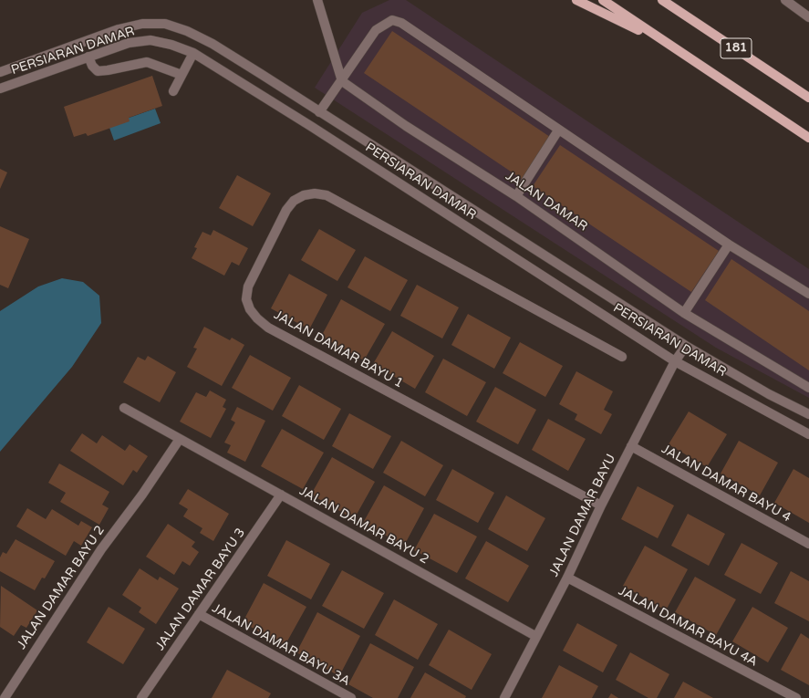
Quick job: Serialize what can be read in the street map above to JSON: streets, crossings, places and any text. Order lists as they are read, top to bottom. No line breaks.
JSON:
{"streets":{"main road":["181"],"street":["PERSIARAN DAMAR","JALAN DAMAR","JALAN DAMAR BAYU 1","JALAN DAMAR BAYU 4","JALAN DAMAR BAYU","JALAN DAMAR BAYU 2","JALAN DAMAR BAYU 3","JALAN DAMAR BAYU 4A","JALAN DAMAR BAYU 3A"]},"crossings":[["PERSIARAN DAMAR","JALAN DAMAR BAYU"],["JALAN DAMAR BAYU 1","JALAN DAMAR BAYU"],["JALAN DAMAR BAYU 4","JALAN DAMAR BAYU"],["JALAN DAMAR BAYU","JALAN DAMAR BAYU 2"],["JALAN DAMAR BAYU","JALAN DAMAR BAYU 4A"],["JALAN DAMAR BAYU 2","JALAN DAMAR BAYU 3"],["JALAN DAMAR BAYU 3","JALAN DAMAR BAYU 3A"]]}
